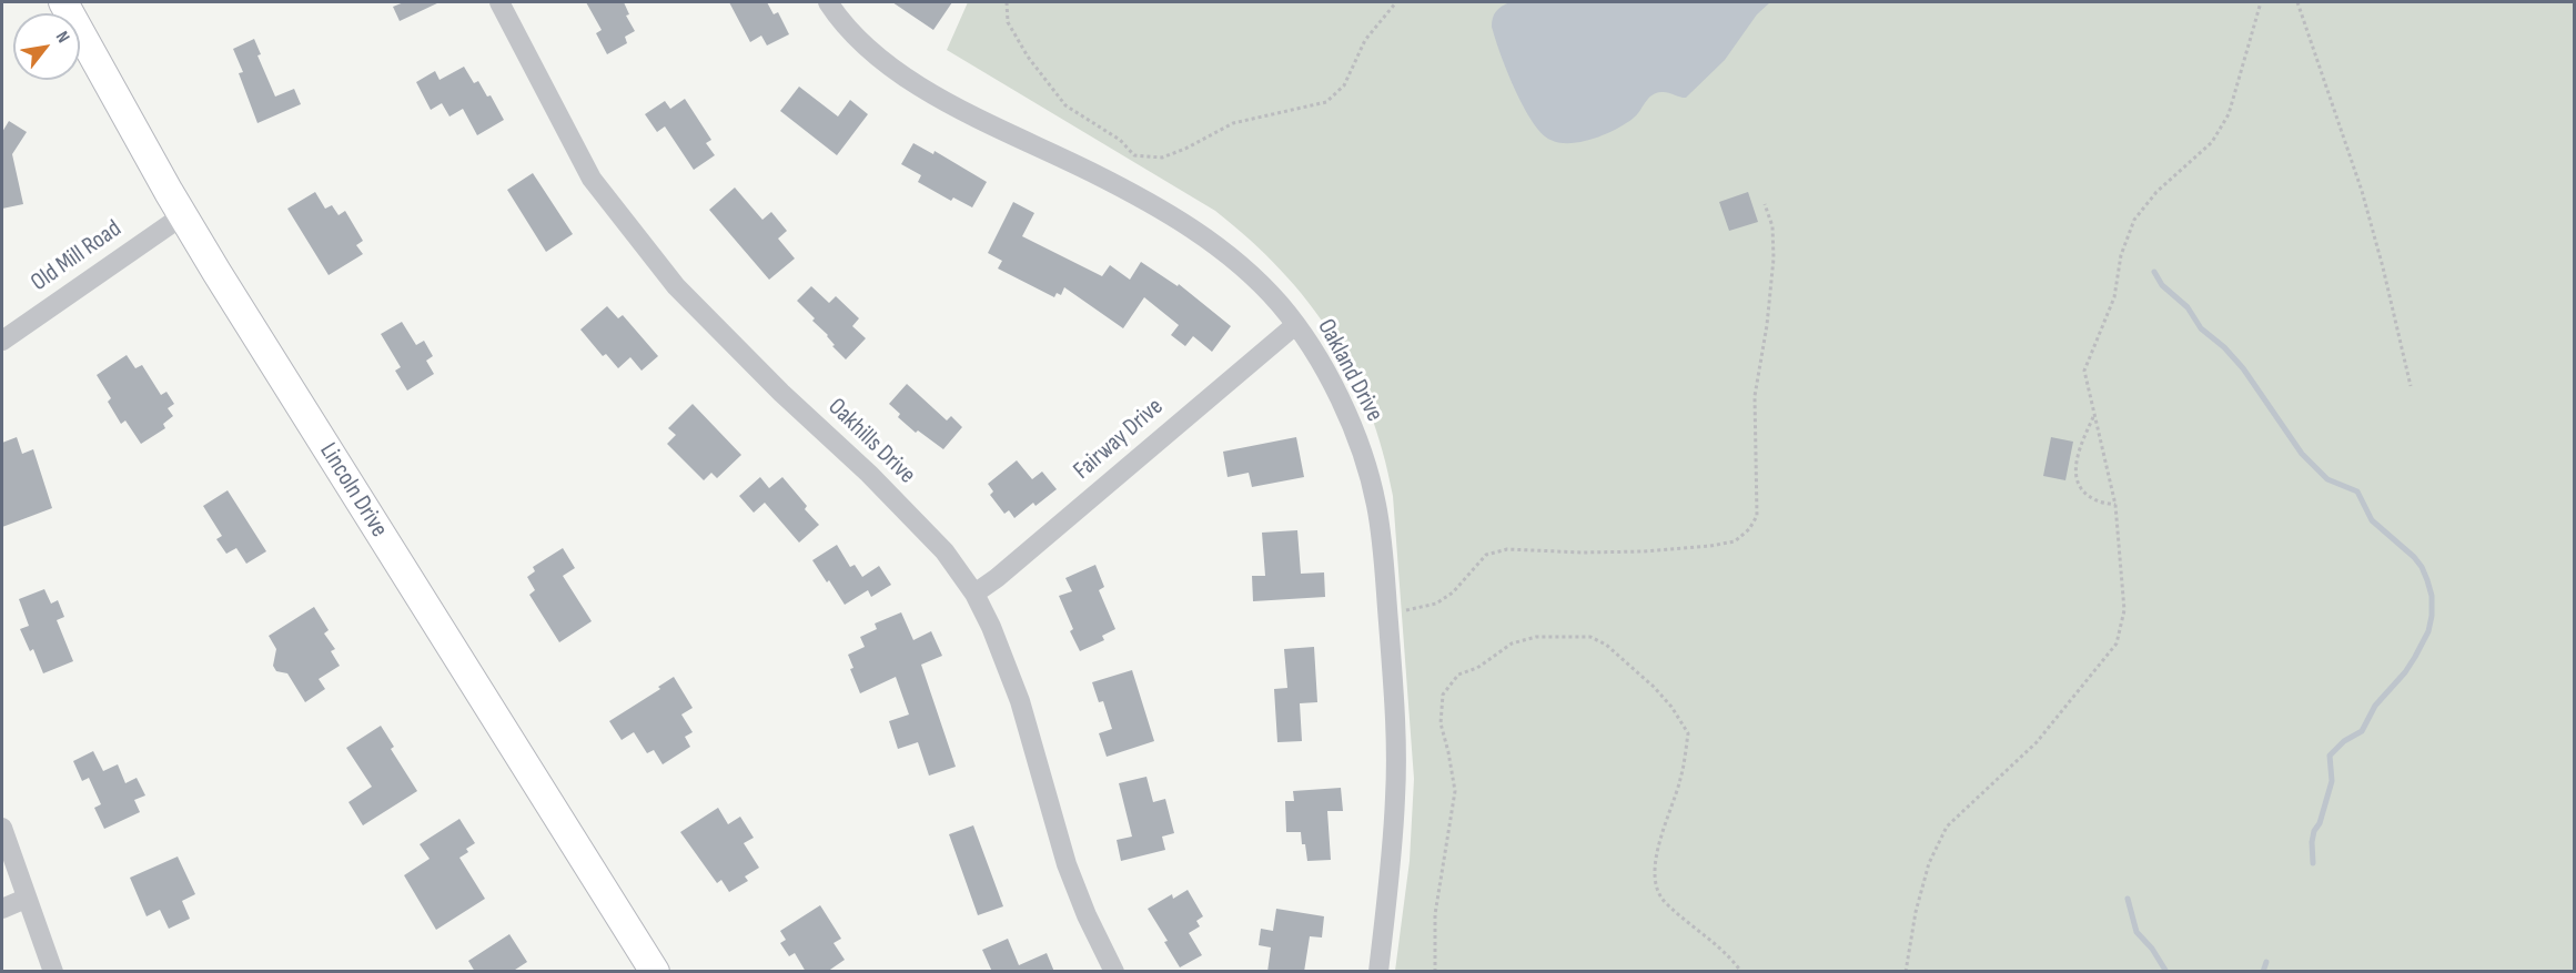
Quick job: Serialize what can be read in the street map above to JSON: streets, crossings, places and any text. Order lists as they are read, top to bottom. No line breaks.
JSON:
{"streets":{"street":["Old Mill Road","Oakland Drive","Fairway Drive","Oakhills Drive","Lincoln Drive"]},"crossings":[["Old Mill Road","Lincoln Drive"],["Oakland Drive","Fairway Drive"],["Fairway Drive","Oakhills Drive"]],"north":"top right"}
